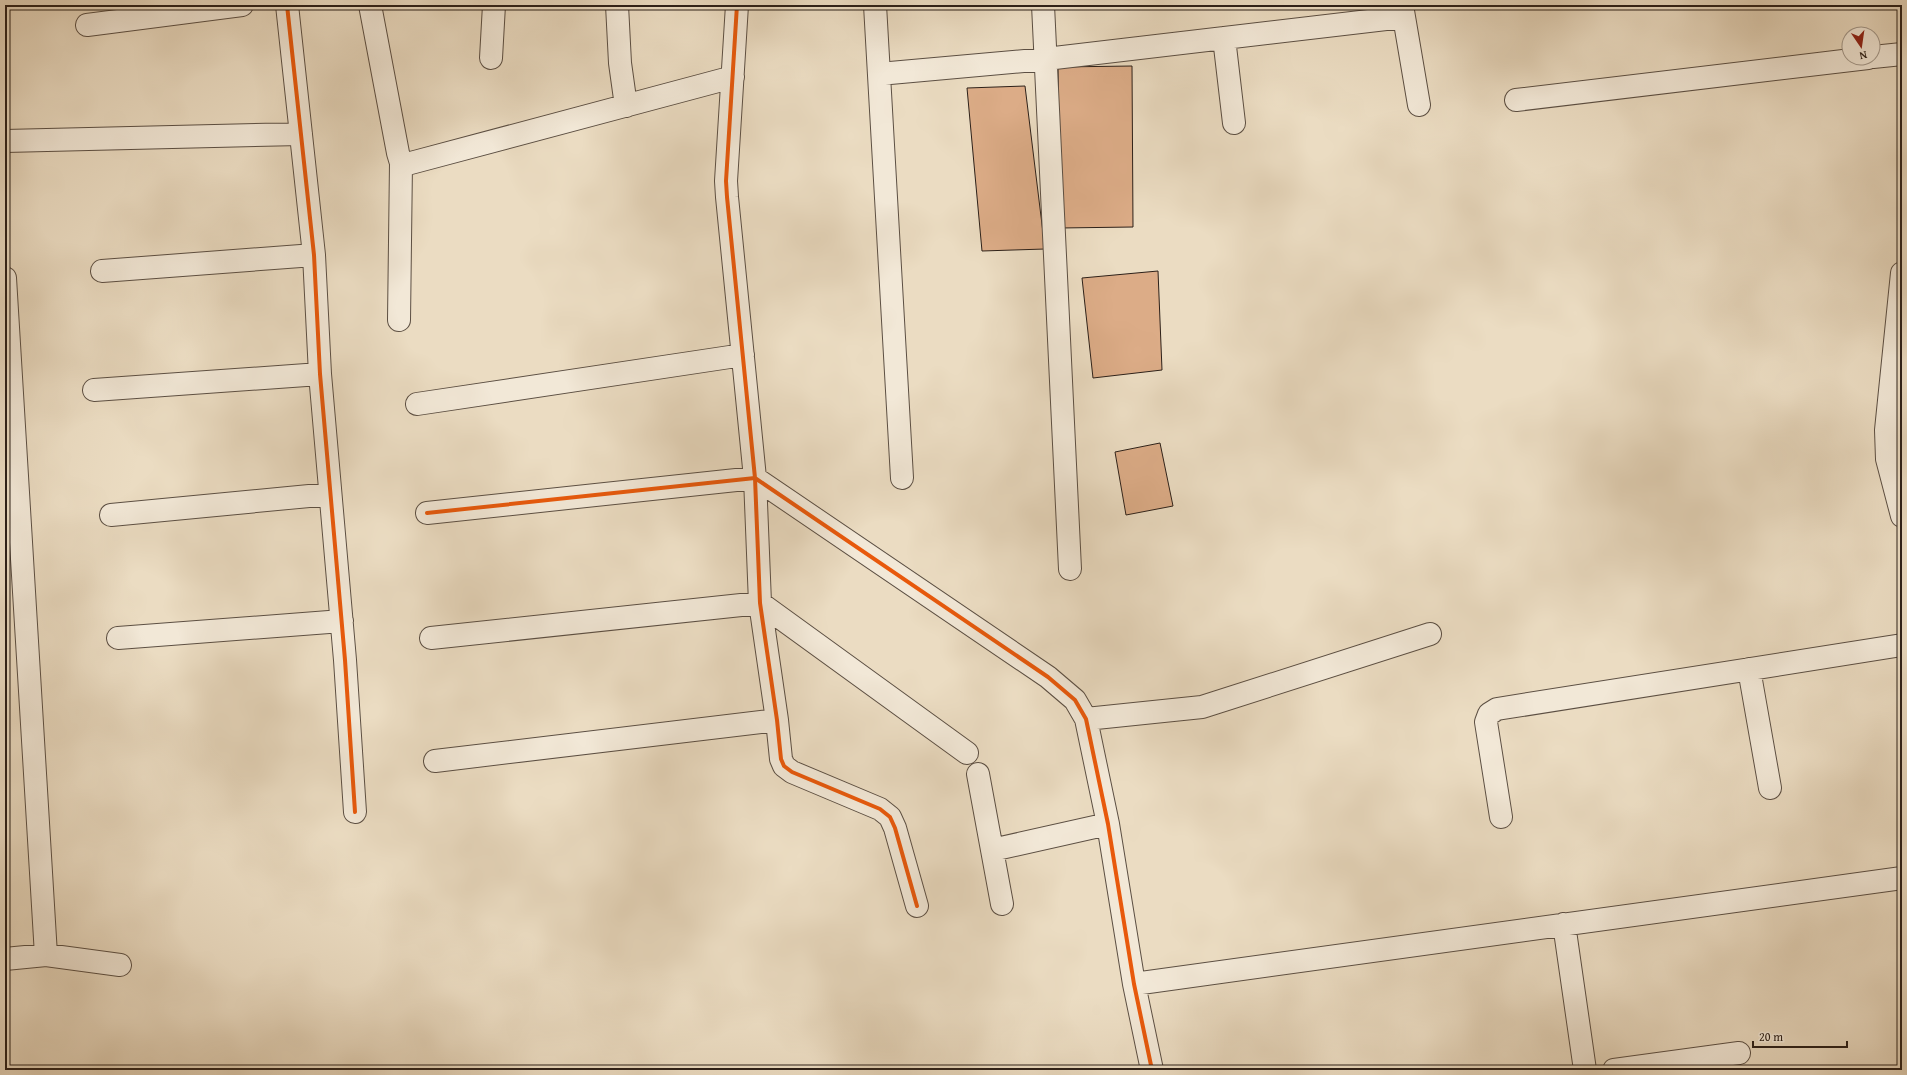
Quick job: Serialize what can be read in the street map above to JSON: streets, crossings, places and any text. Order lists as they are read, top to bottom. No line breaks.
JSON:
{"scale_bar":"20 m","north":"bottom"}
